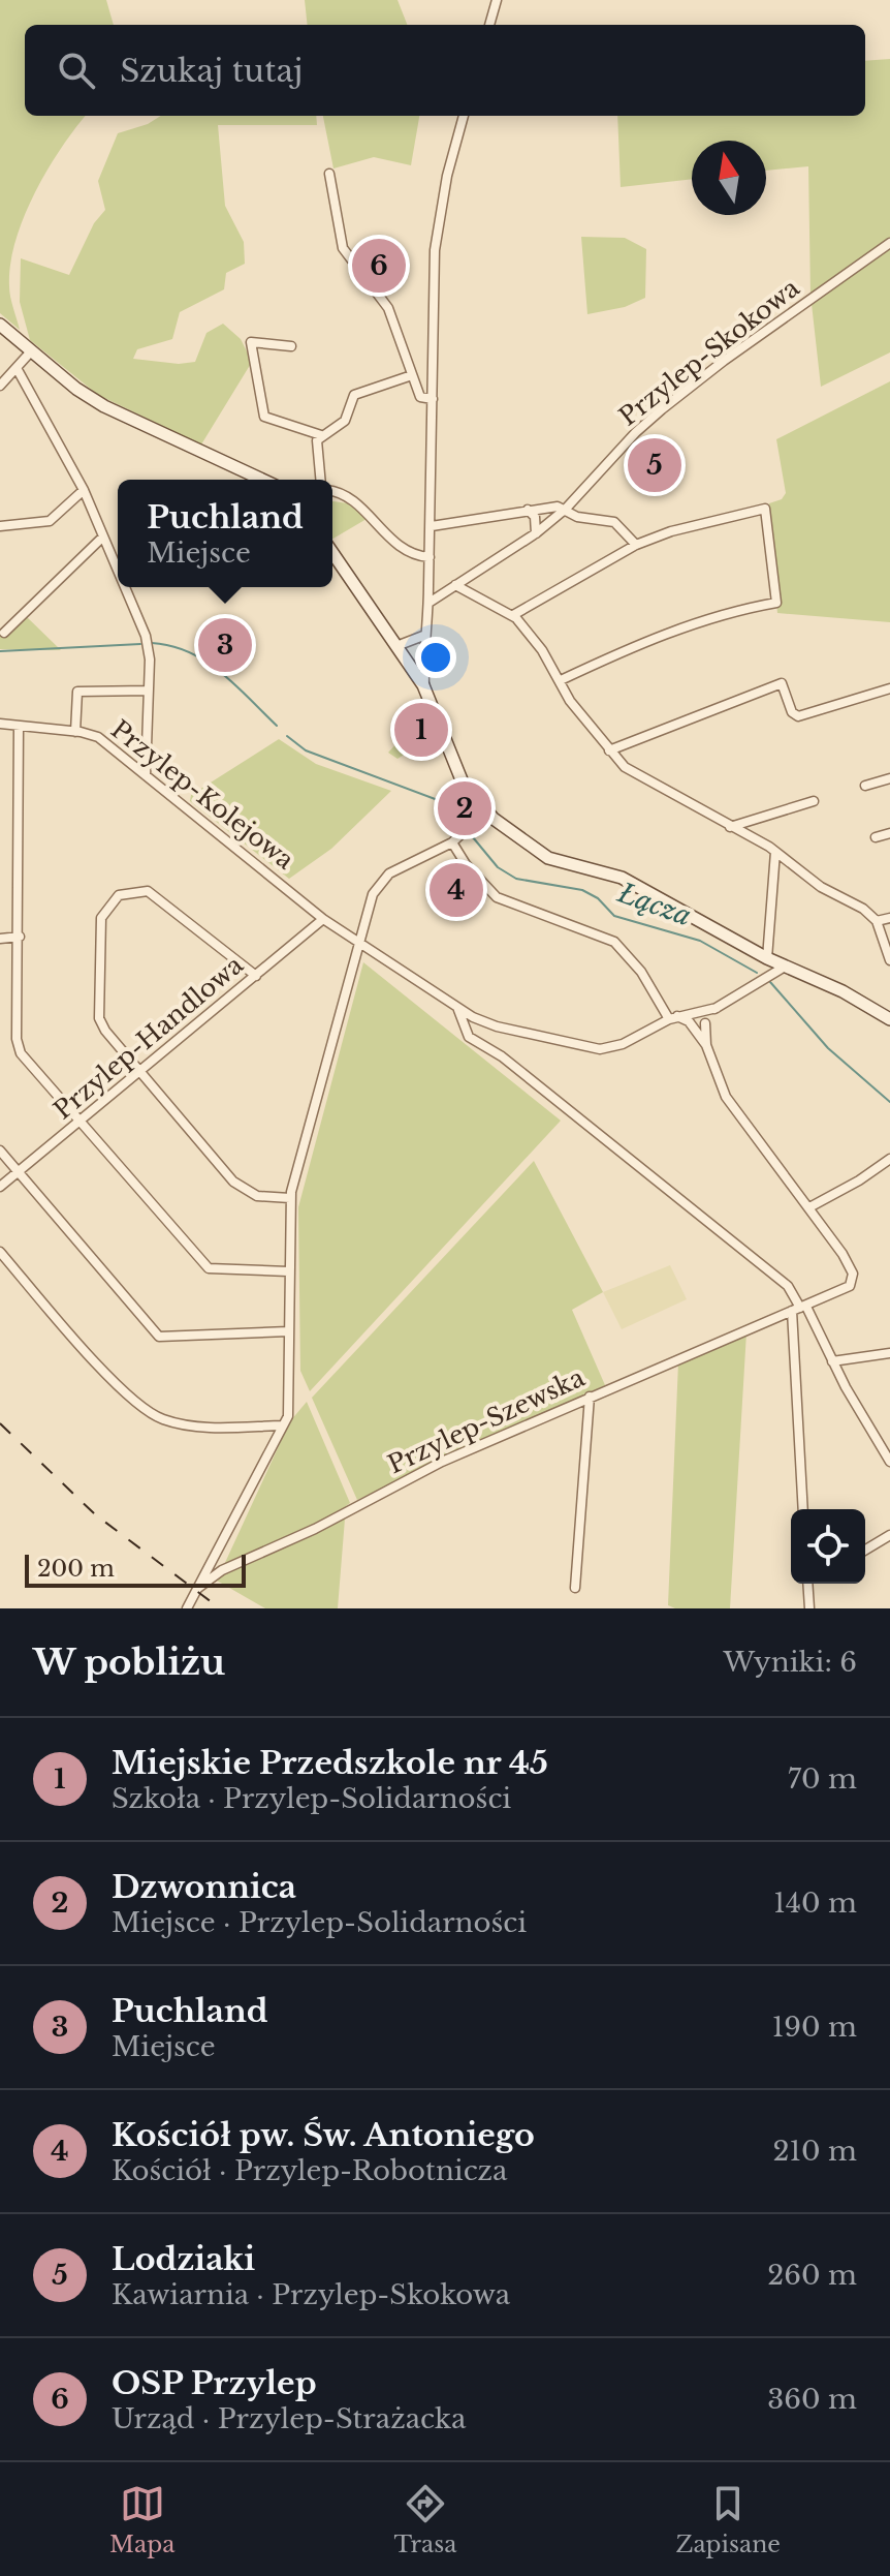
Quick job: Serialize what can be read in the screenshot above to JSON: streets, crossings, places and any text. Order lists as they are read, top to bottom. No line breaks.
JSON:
{"streets":{"street":["Przylep-Skokowa","Przylep-Kolejowa","Przylep-Handlowa","Przylep-Szewska"]},"crossings":[["Przylep-Kolejowa","Przylep-Handlowa"]],"water":["Łącza"],"scale_bar":"200 m","north":"top","page":{"search":"Szukaj tutaj","pins":["6","5","3","1","2","4"],"popup":["Puchland","Miejsce"],"scale":"200 m","heading":["W pobliżu","Wyniki: 6"],"list":[{"mark":"1","name":"Miejskie Przedszkole nr 45","note":"Szkoła · Przylep-Solidarności","value":"70 m"},{"mark":"2","name":"Dzwonnica","note":"Miejsce · Przylep-Solidarności","value":"140 m"},{"mark":"3","name":"Puchland","note":"Miejsce","value":"190 m"},{"mark":"4","name":"Kościół pw. Św. Antoniego","note":"Kościół · Przylep-Robotnicza","value":"210 m"},{"mark":"5","name":"Lodziaki","note":"Kawiarnia · Przylep-Skokowa","value":"260 m"},{"mark":"6","name":"OSP Przylep","note":"Urząd · Przylep-Strażacka","value":"360 m"}],"nav":["Mapa","Trasa","Zapisane"]}}
